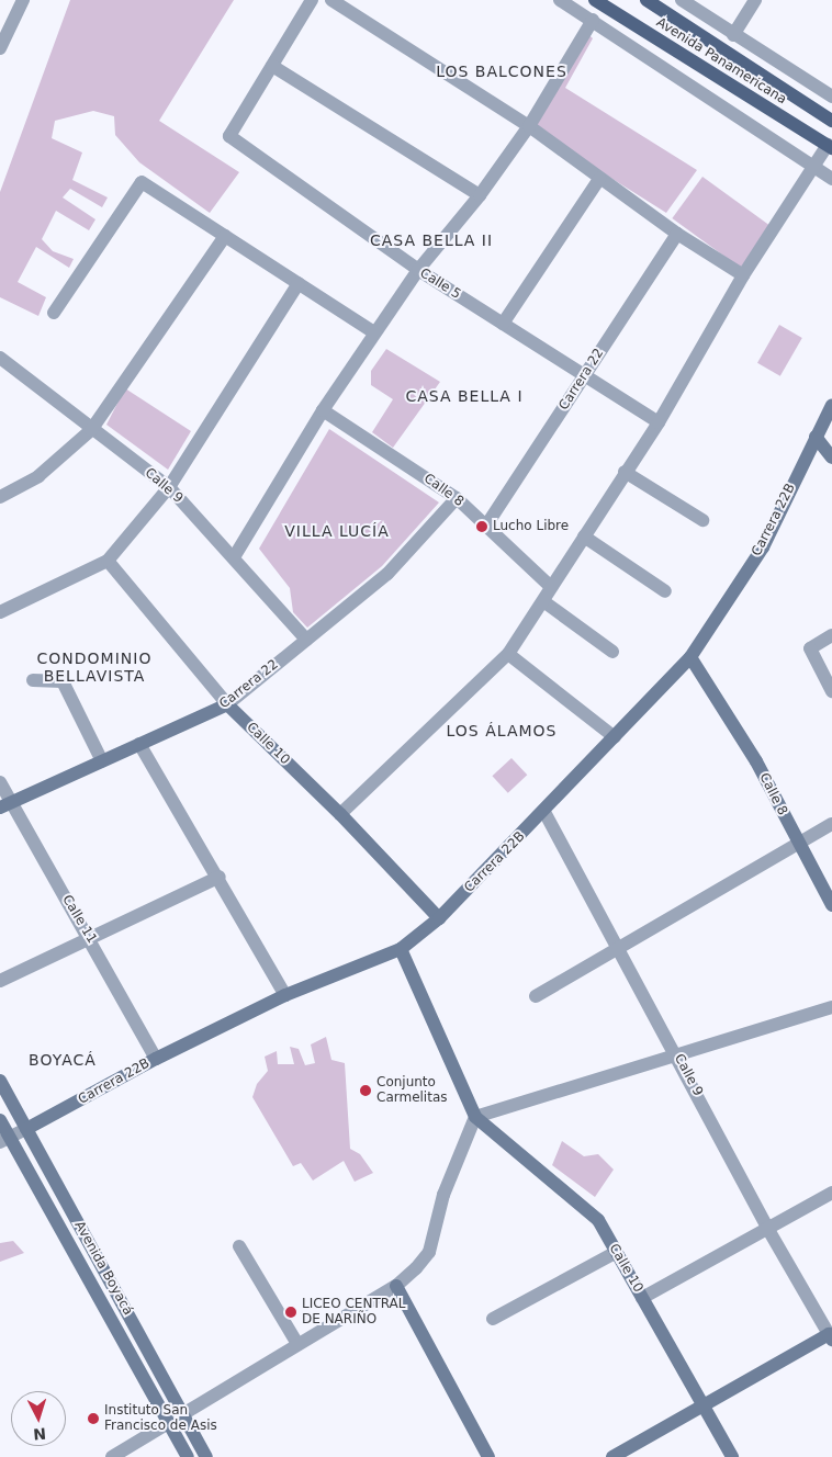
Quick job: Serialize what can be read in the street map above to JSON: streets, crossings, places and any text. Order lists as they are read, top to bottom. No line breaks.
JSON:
{"streets":{"main road":["Avenida Panamericana"],"street":["Calle 5","Carrera 22","Calle 9","Calle 8","Carrera 22B","Calle 10","Calle 11","Avenida Boyacá"]},"crossings":[["Calle 5","Carrera 22"],["Carrera 22","Calle 9"],["Carrera 22","Calle 8"],["Carrera 22","Calle 10"],["Carrera 22","Calle 11"],["Calle 9","Carrera 22B"],["Calle 8","Carrera 22B"],["Carrera 22B","Calle 10"],["Carrera 22B","Calle 11"],["Carrera 22B","Avenida Boyacá"]],"districts":["LOS BALCONES","CASA BELLA II","CASA BELLA I","VILLA LUCÍA","CONDOMINIO BELLAVISTA","LOS ÁLAMOS","BOYACÁ"],"places":["Lucho Libre","Conjunto Carmelitas","LICEO CENTRAL DE NARIÑO","Instituto San Francisco de Asis"],"north":"bottom"}
